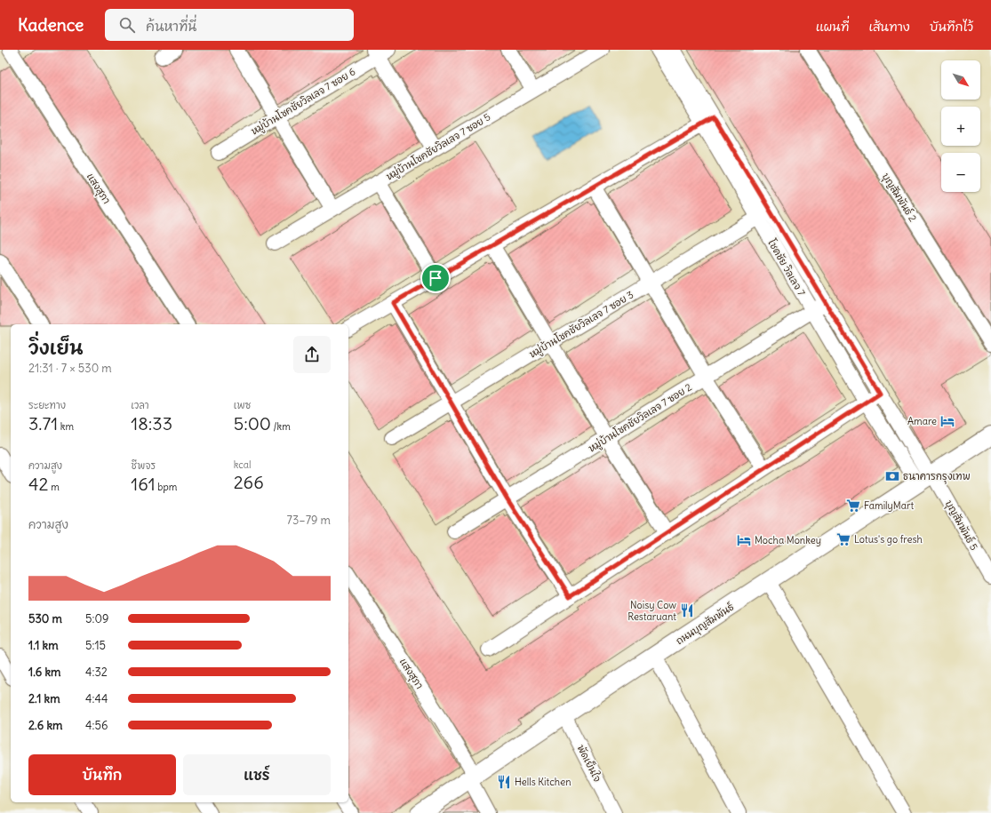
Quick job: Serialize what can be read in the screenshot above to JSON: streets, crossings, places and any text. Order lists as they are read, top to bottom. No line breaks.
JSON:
{"streets":{"street":["หมู่บ้านโชคชัยวิลเลจ 7 ซอย 6","หมู่บ้านโชคชัยวิลเลจ 7 ซอย 5","แสงสุภา","บุญสัมพันธ์ 2","โชคชัย วิลเลจ 7","หมู่บ้านโชคชัยวิลเลจ 7 ซอย 3","หมู่บ้านโชคชัยวิลเลจ 7 ซอย 2","บุญสัมพันธ์ 5","ถนนบุญสัมพันธ์","พัดเย็นใจ"]},"crossings":[["แสงสุภา","ถนนบุญสัมพันธ์"],["โชคชัย วิลเลจ 7","หมู่บ้านโชคชัยวิลเลจ 7 ซอย 3"],["โชคชัย วิลเลจ 7","หมู่บ้านโชคชัยวิลเลจ 7 ซอย 2"],["โชคชัย วิลเลจ 7","บุญสัมพันธ์ 5"],["โชคชัย วิลเลจ 7","ถนนบุญสัมพันธ์"],["บุญสัมพันธ์ 5","ถนนบุญสัมพันธ์"],["ถนนบุญสัมพันธ์","พัดเย็นใจ"]],"places":{"hotel":["Amare","Mocha Monkey"],"bank":["ธนาคารกรุงเทพ"],"supermarket":["FamilyMart","Lotus's go fresh"],"restaurant":["Noisy Cow Restaruant","Hells Kitchen"]},"north":"bottom right","page":{"header":"Kadence","search":"ค้นหาที่นี่","nav":["แผนที่","เส้นทาง","บันทึกไว้"],"map_buttons":["+","−"],"heading":["วิ่งเย็น","21:31 · 7 × 530 m"],"stats":[["ระยะทาง","3.71 km"],["เวลา","18:33"],["เพซ","5:00 /km"],["ความสูง","42 m"],["ชีพจร","161 bpm"],["kcal","266"]],"chart":["ความสูง","73–79 m"],"list":[{"name":"530 m","note":"5:09"},{"name":"1.1 km","note":"5:15"},{"name":"1.6 km","note":"4:32"},{"name":"2.1 km","note":"4:44"},{"name":"2.6 km","note":"4:56"}],"buttons":["บันทึก","แชร์"]}}
